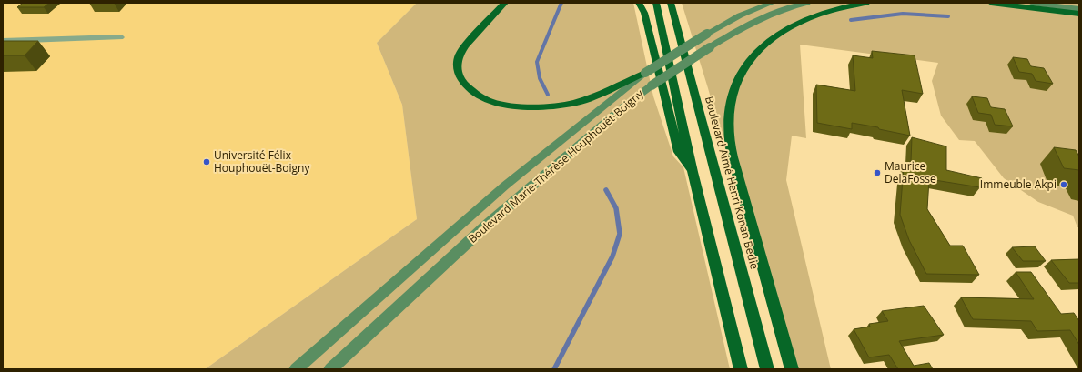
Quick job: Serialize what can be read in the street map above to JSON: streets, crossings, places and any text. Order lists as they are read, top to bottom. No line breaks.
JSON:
{"streets":{"highway":["Boulevard Aimé Henri Konan Bedie"],"main road":["Boulevard Marie-Thérèse Houphouët-Boigny"]},"places":["Université Félix Houphouët-Boigny","Maurice DelaFosse","Immeuble Akpi"]}
